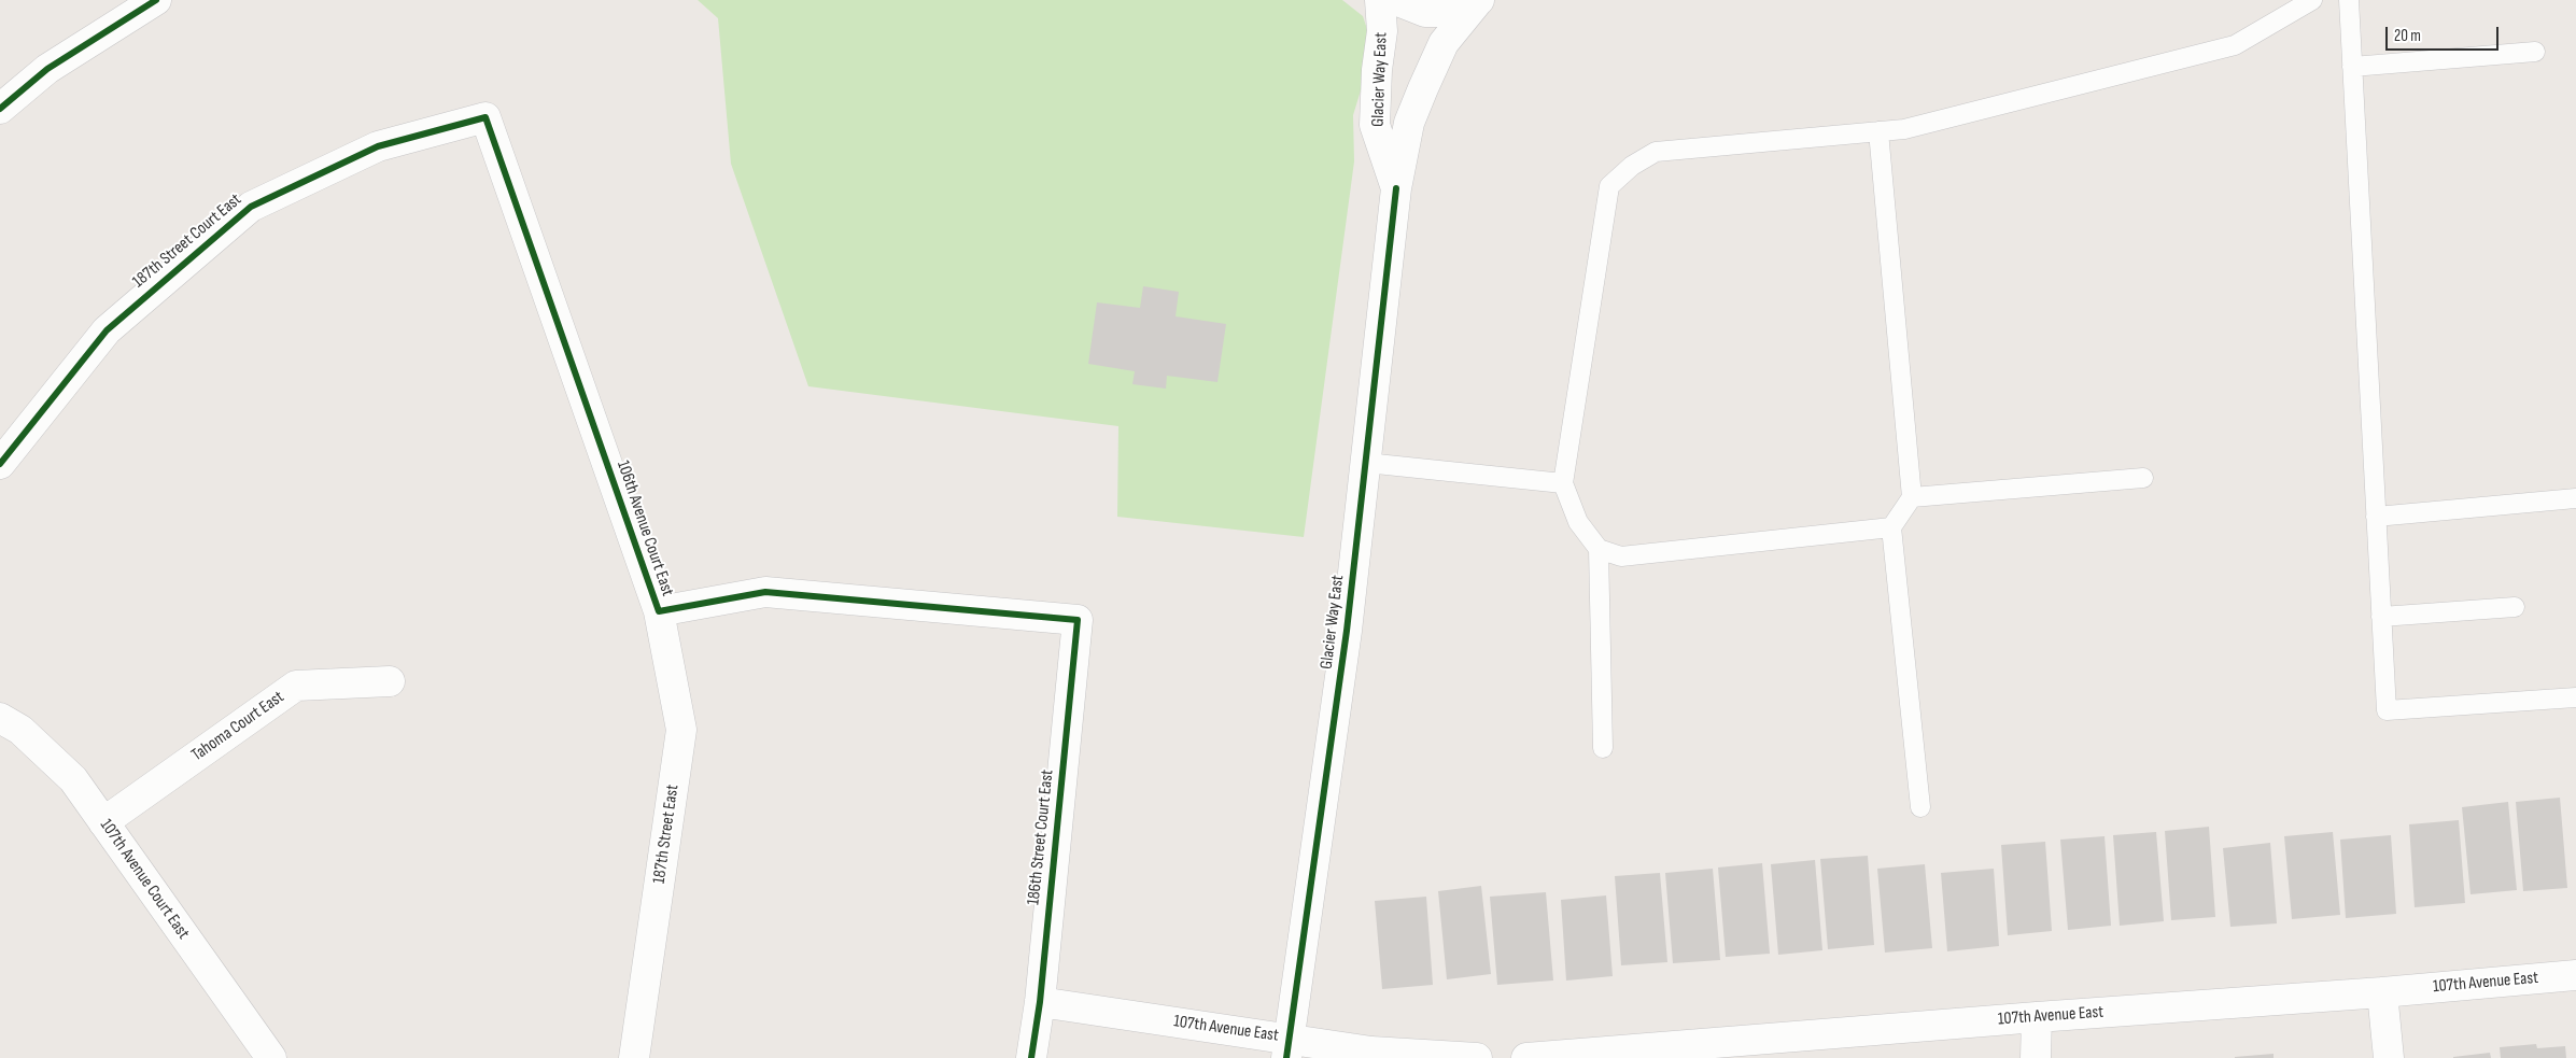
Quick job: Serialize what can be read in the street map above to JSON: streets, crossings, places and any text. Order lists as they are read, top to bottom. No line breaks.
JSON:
{"streets":{"street":["Glacier Way East","187th Street Court East","106th Avenue Court East","Tahoma Court East","187th Street East","186th Street Court East","107th Avenue Court East","107th Avenue East"]},"crossings":[["Glacier Way East","107th Avenue East"],["187th Street Court East","106th Avenue Court East"],["106th Avenue Court East","187th Street East"],["106th Avenue Court East","186th Street Court East"],["Tahoma Court East","107th Avenue Court East"],["186th Street Court East","107th Avenue East"]],"scale_bar":"20 m"}
